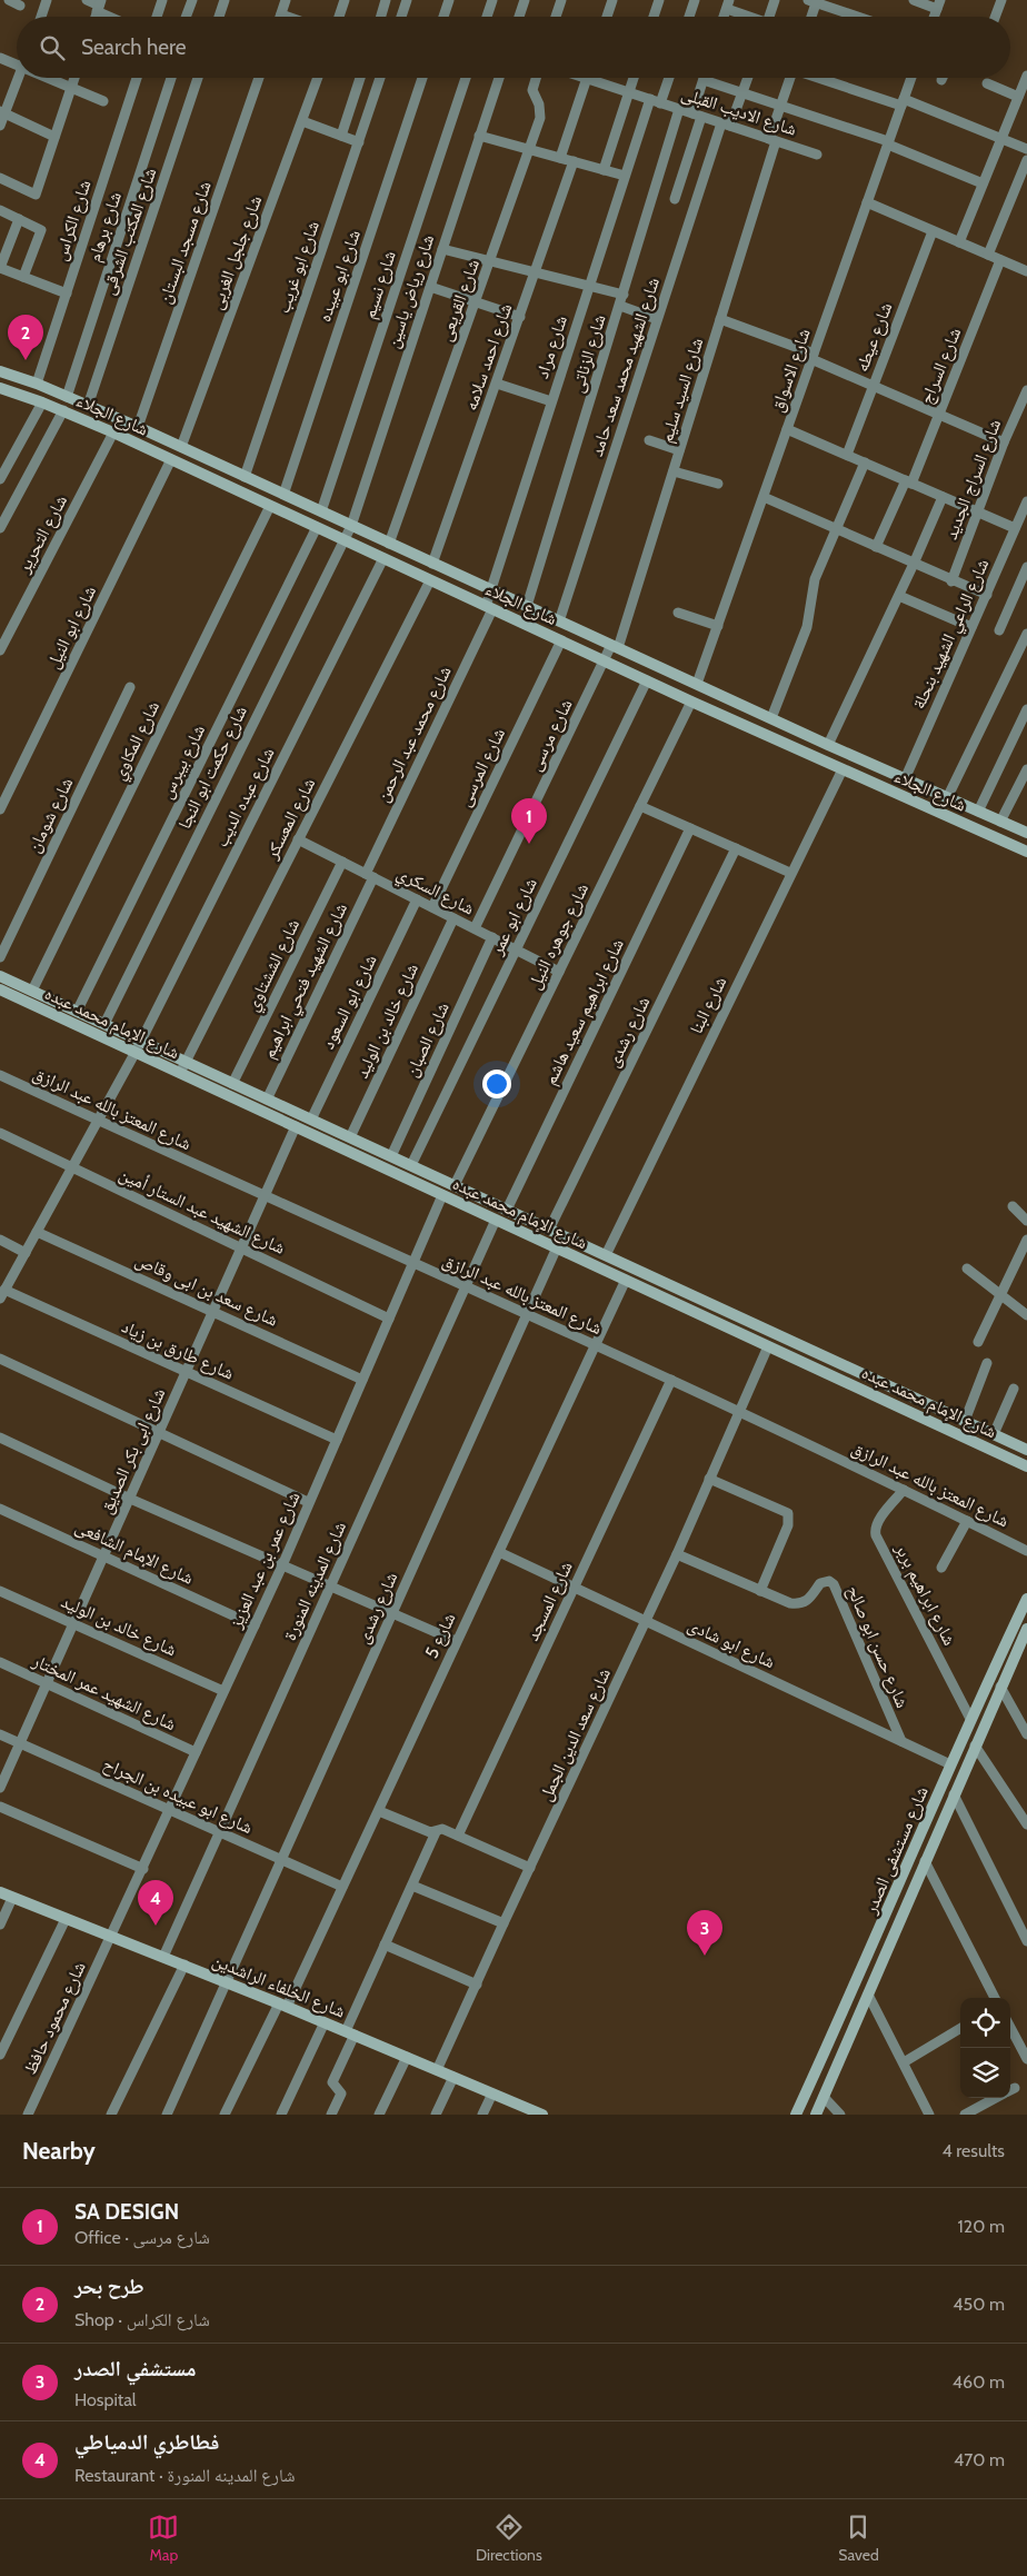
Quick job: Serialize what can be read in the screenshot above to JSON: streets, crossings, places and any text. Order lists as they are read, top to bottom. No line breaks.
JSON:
{"streets":{"main road":["شارع الجلاء","شارع الإمام محمد عبده","شارع مستشفى الصدر","شارع الخلفاء الراشدين"],"street":["شارع الاديب القبلى","شارع الكراس","شارع برهام","شارع المكتب الشرقى","شارع مسجد البستان","شارع جلجل الغربى","شارع ابو غريب","شارع ابو عبيده","شارع نسيم","شارع رياض ياسين","شارع القريعى","شارع عيطه","شارع مراد","شارع الزناتى","شارع احمد سلامه","شارع السراج","شارع الشهيد محمد سعد حامد","شارع الاسواق","شارع السيد سليم","شارع السراج الجديد","شارع التحرير","شارع ابو النيل","شارع الراعي الشهيد بنحلة","شارع محمد عبد الرحمن","شارع مرسى","شارع المكاوي","شارع بيبرس","شارع حكمت ابو النجا","شارع المرسى","شارع عبده الديب","شارع شومان","شارع المعسكر","شارع السكري","شارع ابو عمر","شارع جوهره النيل","شارع الششتاوي","شارع الشهيد فتحي ابراهيم","شارع ابو السعود","شارع البنا","شارع ابراهيم سعيد هاشم","شارع خالد بن الوليد","شارع رشدى","شارع الصبان","شارع المعتز بالله عبد الرازق","شارع الشهيد عبد الستار أمين","شارع سعد بن ابى وقاص","شارع طارق بن زياد","شارع ابى بكر الصديق","شارع الإمام الشافعى","شارع عمر بن عبد العزيز","شارع المدينه المنورة","شارع ابراهيم بربر","شارع المسجد","شارع 5","شارع ابو شادى","شارع حسن ابو صالح","شارع الشهيد عمر المختار","شارع سعد الدين الجمل","شارع ابو عبيده بن الجراح","شارع محمود حافظ"]},"crossings":[["شارع الاديب القبلى","شارع مراد"],["شارع الاديب القبلى","شارع الزناتى"],["شارع الاديب القبلى","شارع الشهيد محمد سعد حامد"],["شارع الاديب القبلى","شارع السيد سليم"],["شارع الكراس","شارع الجلاء"],["شارع برهام","شارع الجلاء"],["شارع المكتب الشرقى","شارع الجلاء"],["شارع مسجد البستان","شارع الجلاء"],["شارع جلجل الغربى","شارع الجلاء"],["شارع ابو غريب","شارع الجلاء"],["شارع ابو عبيده","شارع الجلاء"],["شارع نسيم","شارع الجلاء"],["شارع رياض ياسين","شارع الجلاء"],["شارع رياض ياسين","شارع حكمت ابو النجا"],["شارع القريعى","شارع الجلاء"],["شارع مراد","شارع الجلاء"],["شارع مراد","شارع محمد عبد الرحمن"],["شارع الزناتى","شارع الجلاء"],["شارع احمد سلامه","شارع الجلاء"],["شارع الشهيد محمد سعد حامد","شارع الجلاء"],["شارع الاسواق","شارع الجلاء"],["شارع السيد سليم","شارع الجلاء"],["شارع السيد سليم","شارع مرسى"],["شارع الجلاء","شارع التحرير"],["شارع الجلاء","شارع ابو النيل"],["شارع الجلاء","شارع الراعي الشهيد بنحلة"],["شارع الجلاء","شارع محمد عبد الرحمن"],["شارع الجلاء","شارع مرسى"],["شارع الجلاء","شارع المكاوي"],["شارع الجلاء","شارع بيبرس"],["شارع الجلاء","شارع حكمت ابو النجا"],["شارع الجلاء","شارع المرسى"],["شارع الجلاء","شارع عبده الديب"],["شارع الجلاء","شارع المعسكر"],["شارع الجلاء","شارع ابو عمر"],["شارع الجلاء","شارع جوهره النيل"],["شارع الجلاء","شارع البنا"],["شارع محمد عبد الرحمن","شارع السكري"],["شارع محمد عبد الرحمن","شارع الشهيد فتحي ابراهيم"],["شارع مرسى","شارع السكري"],["شارع المكاوي","شارع الإمام محمد عبده"],["شارع بيبرس","شارع الإمام محمد عبده"],["شارع حكمت ابو النجا","شارع الإمام محمد عبده"],["شارع المرسى","شارع السكري"],["شارع عبده الديب","شارع الإمام محمد عبده"],["شارع عبده الديب","شارع المعتز بالله عبد الرازق"],["شارع عبده الديب","شارع الشهيد عبد الستار أمين"],["شارع عبده الديب","شارع سعد بن ابى وقاص"],["شارع عبده الديب","شارع طارق بن زياد"],["شارع المعسكر","شارع السكري"],["شارع المعسكر","شارع الإمام محمد عبده"],["شارع السكري","شارع ابو عمر"],["شارع السكري","شارع جوهره النيل"],["شارع السكري","شارع الششتاوي"],["شارع السكري","شارع الشهيد فتحي ابراهيم"],["شارع السكري","شارع ابو السعود"],["شارع السكري","شارع خالد بن الوليد"],["شارع السكري","شارع الصبان"],["شارع ابو عمر","شارع الإمام محمد عبده"],["شارع جوهره النيل","شارع الإمام محمد عبده"],["شارع الششتاوي","شارع الإمام محمد عبده"],["شارع الشهيد فتحي ابراهيم","شارع الإمام محمد عبده"],["شارع ابو السعود","شارع الإمام محمد عبده"],["شارع البنا","شارع الإمام محمد عبده"],["شارع ابراهيم سعيد هاشم","شارع الإمام محمد عبده"],["شارع خالد بن الوليد","شارع الإمام محمد عبده"],["شارع خالد بن الوليد","شارع ابى بكر الصديق"],["شارع خالد بن الوليد","شارع عمر بن عبد العزيز"],["شارع الإمام محمد عبده","شارع رشدى"],["شارع الإمام محمد عبده","شارع الصبان"],["شارع الإمام محمد عبده","شارع ابى بكر الصديق"],["شارع الإمام محمد عبده","شارع عمر بن عبد العزيز"],["شارع الإمام محمد عبده","شارع المدينه المنورة"],["شارع الإمام محمد عبده","شارع 5"],["شارع الإمام محمد عبده","شارع سعد الدين الجمل"],["شارع رشدى","شارع المعتز بالله عبد الرازق"],["شارع رشدى","شارع ابو عبيده بن الجراح"],["شارع رشدى","شارع الخلفاء الراشدين"],["شارع المعتز بالله عبد الرازق","شارع ابى بكر الصديق"],["شارع المعتز بالله عبد الرازق","شارع عمر بن عبد العزيز"],["شارع المعتز بالله عبد الرازق","شارع المدينه المنورة"],["شارع المعتز بالله عبد الرازق","شارع ابراهيم بربر"],["شارع المعتز بالله عبد الرازق","شارع المسجد"],["شارع المعتز بالله عبد الرازق","شارع 5"],["شارع المعتز بالله عبد الرازق","شارع سعد الدين الجمل"],["شارع الشهيد عبد الستار أمين","شارع ابى بكر الصديق"],["شارع الشهيد عبد الستار أمين","شارع عمر بن عبد العزيز"],["شارع سعد بن ابى وقاص","شارع ابى بكر الصديق"],["شارع سعد بن ابى وقاص","شارع عمر بن عبد العزيز"],["شارع طارق بن زياد","شارع ابى بكر الصديق"],["شارع طارق بن زياد","شارع عمر بن عبد العزيز"],["شارع ابى بكر الصديق","شارع الإمام الشافعى"],["شارع ابى بكر الصديق","شارع الشهيد عمر المختار"],["شارع ابى بكر الصديق","شارع ابو عبيده بن الجراح"],["شارع الإمام الشافعى","شارع عمر بن عبد العزيز"],["شارع عمر بن عبد العزيز","شارع الشهيد عمر المختار"],["شارع عمر بن عبد العزيز","شارع ابو عبيده بن الجراح"],["شارع عمر بن عبد العزيز","شارع الخلفاء الراشدين"],["شارع عمر بن عبد العزيز","شارع محمود حافظ"],["شارع المدينه المنورة","شارع ابو عبيده بن الجراح"],["شارع المدينه المنورة","شارع الخلفاء الراشدين"],["شارع ابراهيم بربر","شارع مستشفى الصدر"],["شارع المسجد","شارع ابو شادى"],["شارع 5","شارع ابو شادى"],["شارع 5","شارع ابو عبيده بن الجراح"],["شارع 5","شارع الخلفاء الراشدين"],["شارع ابو شادى","شارع حسن ابو صالح"],["شارع ابو شادى","شارع سعد الدين الجمل"],["شارع ابو شادى","شارع مستشفى الصدر"],["شارع سعد الدين الجمل","شارع الخلفاء الراشدين"],["شارع الخلفاء الراشدين","شارع محمود حافظ"]],"page":{"search":"Search here","pins":["2","1","4","3"],"heading":["Nearby","4 results"],"list":[{"mark":"1","name":"SA DESIGN","note":"Office · شارع مرسى","value":"120 m"},{"mark":"2","name":"طرح بحر","note":"Shop · شارع الكراس","value":"450 m"},{"mark":"3","name":"مستشفي الصدر","note":"Hospital","value":"460 m"},{"mark":"4","name":"فطاطري الدمياطي","note":"Restaurant · شارع المدينه المنورة","value":"470 m"}],"nav":["Map","Directions","Saved"]}}
